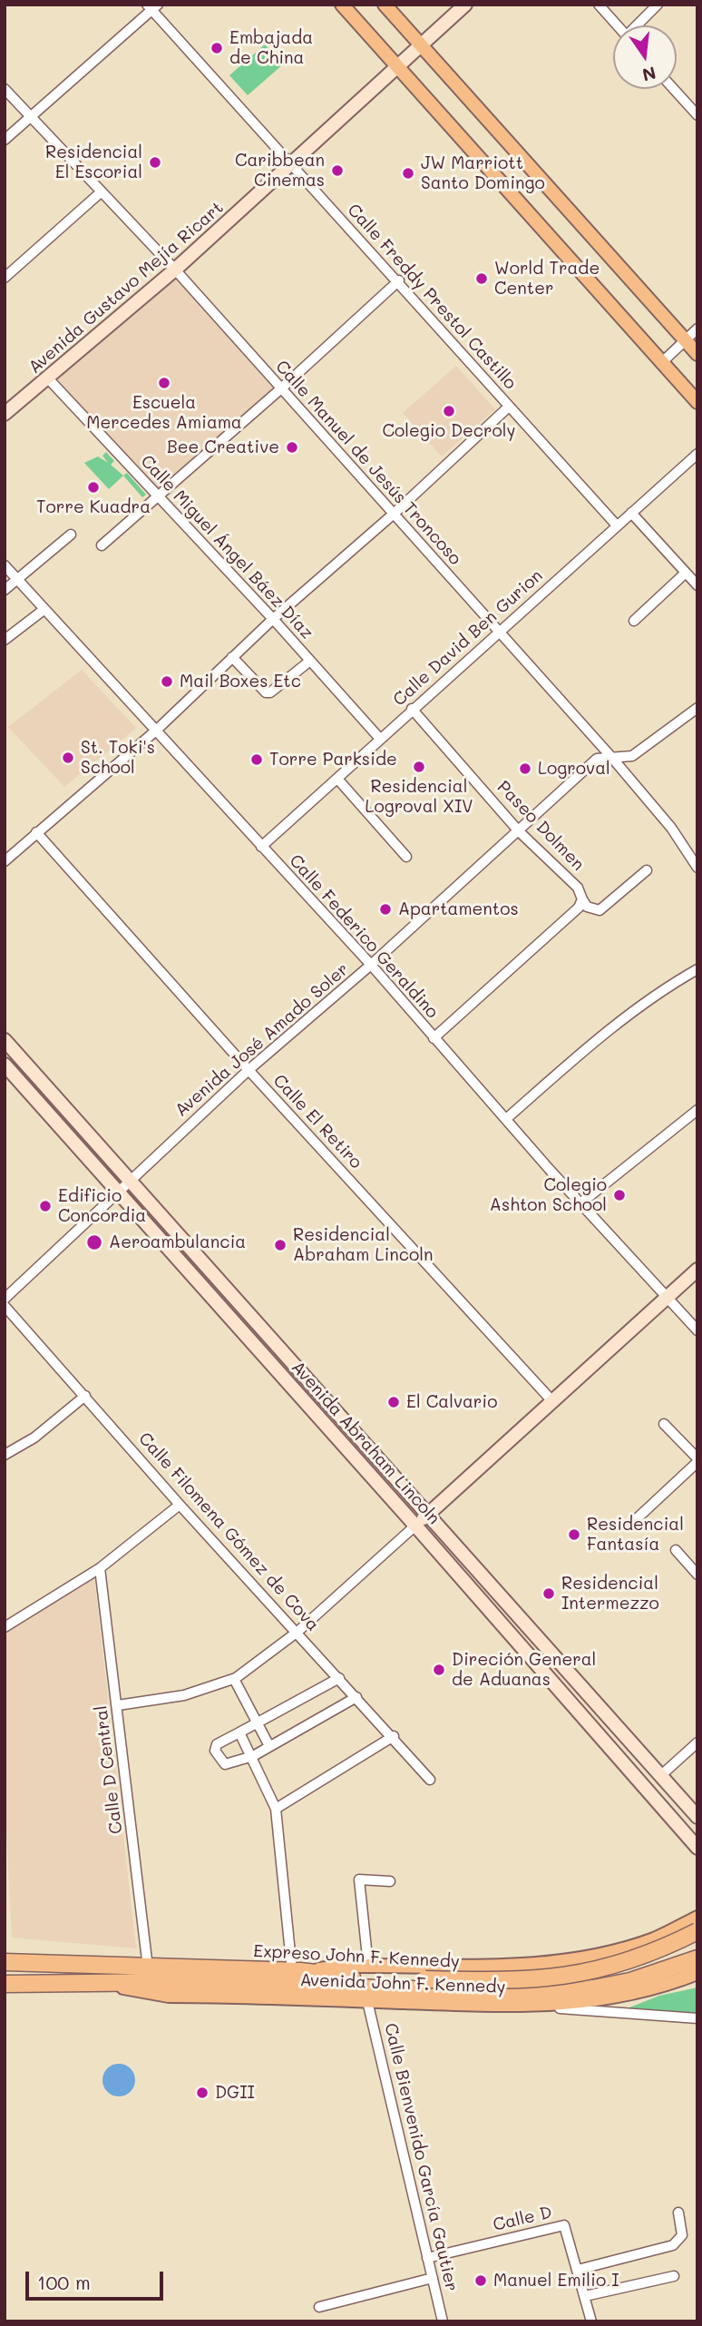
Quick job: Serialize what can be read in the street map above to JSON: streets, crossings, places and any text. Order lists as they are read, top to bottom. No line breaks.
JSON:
{"streets":{"highway":["Expreso John F. Kennedy"],"main road":["Avenida Gustavo Mejía Ricart","Avenida Abraham Lincoln","Avenida John F. Kennedy"],"street":["Calle Freddy Prestol Castillo","Calle Manuel de Jesús Troncoso","Calle Miguel Ángel Báez Díaz","Calle David Ben Gurion","Paseo Dolmen","Calle Federico Geraldino","Avenida José Amado Soler","Calle El Retiro","Calle Filomena Gómez de Cova","Calle D Central","Calle Bienvenido García Gautier","Calle D"]},"crossings":[["Avenida Gustavo Mejía Ricart","Calle Freddy Prestol Castillo"],["Avenida Gustavo Mejía Ricart","Calle Manuel de Jesús Troncoso"],["Avenida Gustavo Mejía Ricart","Calle Miguel Ángel Báez Díaz"],["Calle Freddy Prestol Castillo","Calle David Ben Gurion"],["Calle Manuel de Jesús Troncoso","Calle David Ben Gurion"],["Calle Manuel de Jesús Troncoso","Avenida José Amado Soler"],["Calle Miguel Ángel Báez Díaz","Calle David Ben Gurion"],["Calle David Ben Gurion","Paseo Dolmen"],["Calle David Ben Gurion","Calle Federico Geraldino"],["Paseo Dolmen","Calle Federico Geraldino"],["Paseo Dolmen","Avenida José Amado Soler"],["Calle Federico Geraldino","Avenida José Amado Soler"],["Avenida José Amado Soler","Calle El Retiro"],["Avenida José Amado Soler","Avenida Abraham Lincoln"],["Calle D Central","Expreso John F. Kennedy"],["Expreso John F. Kennedy","Avenida John F. Kennedy"],["Avenida John F. Kennedy","Calle Bienvenido García Gautier"],["Calle Bienvenido García Gautier","Calle D"]],"places":["Embajada de China","Residencial El Escorial","Caribbean Cinemas","JW Marriott Santo Domingo","World Trade Center","Escuela Mercedes Amiama","Colegio Decroly","Bee Creative","Torre Kuadra","Mail Boxes Etc","St. Toki's School","Torre Parkside","Residencial Logroval XIV","Logroval","Apartamentos","Colegio Ashton School","Edificio Concordia","Aeroambulancia","Residencial Abraham Lincoln","El Calvario","Residencial Fantasía","Residencial Intermezzo","Direción General de Aduanas","DGII","Manuel Emilio I"],"scale_bar":"100 m","north":"bottom"}
